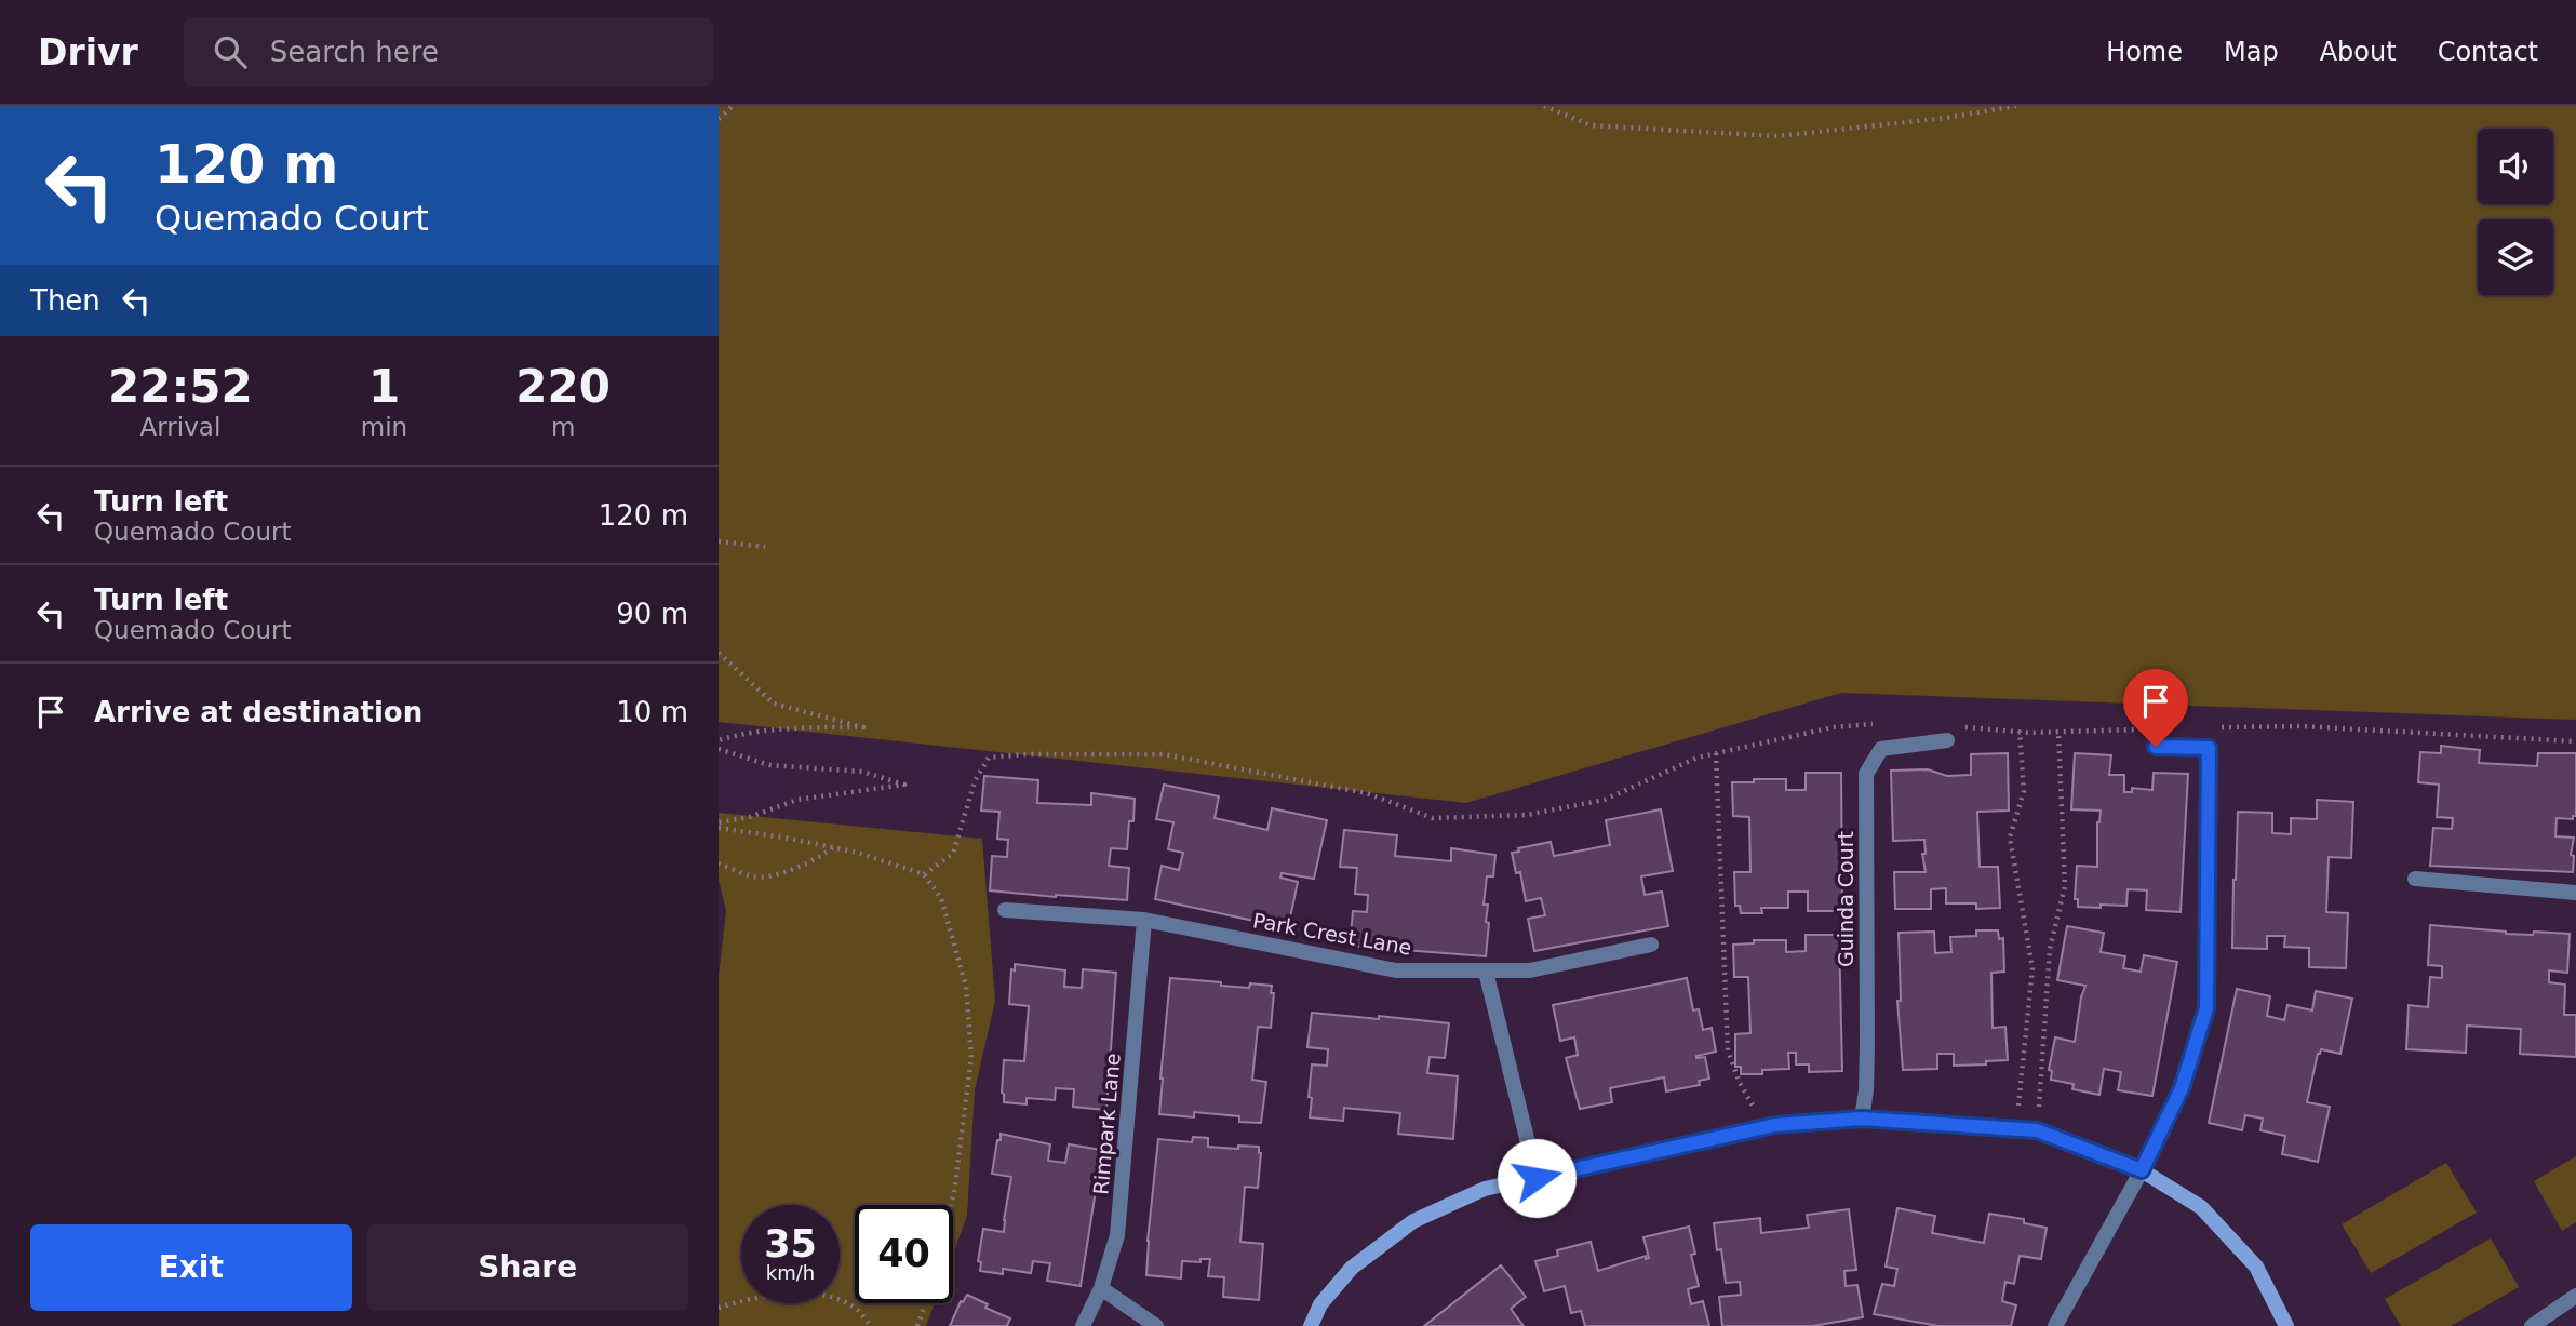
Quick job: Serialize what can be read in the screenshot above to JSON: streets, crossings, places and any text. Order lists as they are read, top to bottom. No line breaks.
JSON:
{"streets":{"street":["Guinda Court","Park Crest Lane","Rimpark Lane"]},"crossings":[["Park Crest Lane","Rimpark Lane"]],"page":{"header":"Drivr","search":"Search here","nav":["Home","Map","About","Contact"],"turn":["120 m","Quemado Court"],"then":"Then","eta":["22:52","Arrival","1","min","220","m"],"list":[{"name":"Turn left","note":"Quemado Court","value":"120 m"},{"name":"Turn left","note":"Quemado Court","value":"90 m"},{"name":"Arrive at destination","value":"10 m"}],"speed":"35 km/h","limit":"40","buttons":["Exit","Share"]}}
